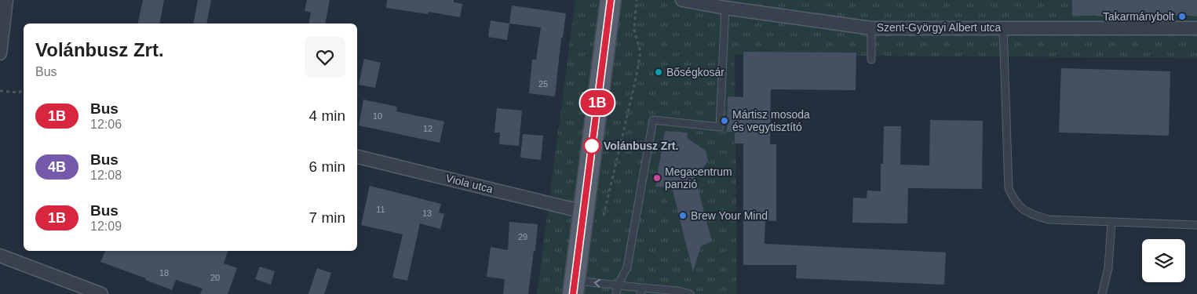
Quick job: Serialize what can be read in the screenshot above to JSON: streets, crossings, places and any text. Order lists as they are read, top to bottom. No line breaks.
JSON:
{"streets":{"street":["Szent-Györgyi Albert utca","Viola utca"]},"places":["Takarmánybolt","Bőségkosár","Mártisz mosoda és vegytisztító","Volánbusz Zrt.","Megacentrum panzió","Brew Your Mind"],"lines":["bus line 1B"],"house_numbers":["25","10","12","11","13","29","18","20"],"page":{"on_map":"1B","heading":["Volánbusz Zrt.","Bus"],"list":[{"mark":"1B","name":"Bus","note":"12:06","value":"4 min"},{"mark":"4B","name":"Bus","note":"12:08","value":"6 min"},{"mark":"1B","name":"Bus","note":"12:09","value":"7 min"}]}}
